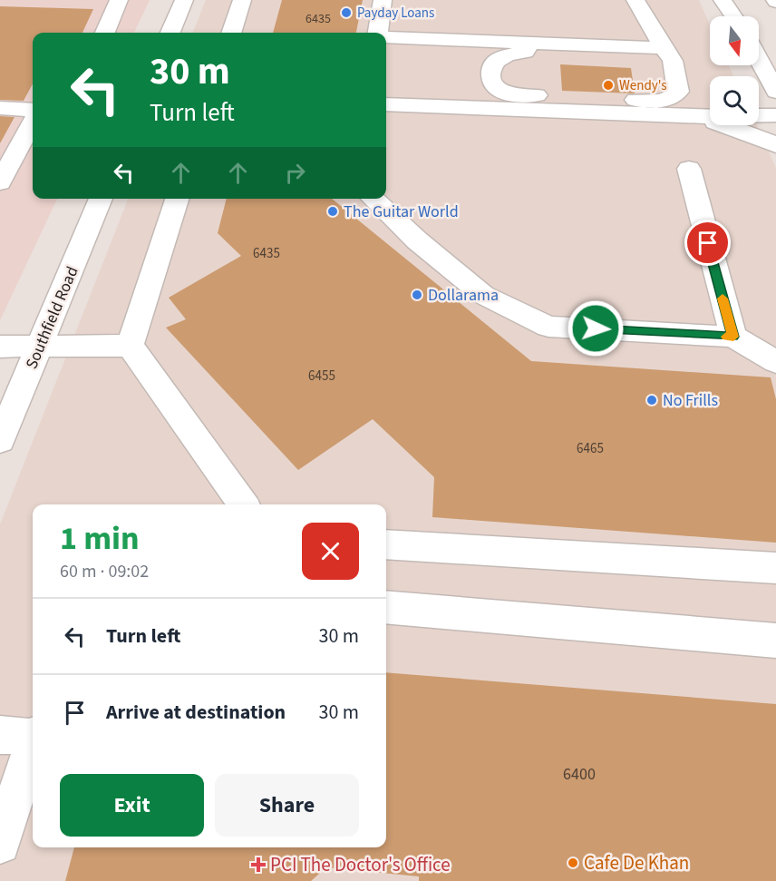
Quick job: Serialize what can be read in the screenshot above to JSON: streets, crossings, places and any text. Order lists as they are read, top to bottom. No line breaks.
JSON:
{"streets":{"street":["Southfield Road"]},"places":{"other":["Payday Loans","Wendy's","The Guitar World","Dollarama","No Frills","Cafe De Khan"],"health":["PCI The Doctor's Office"]},"house_numbers":["6435","6435","6455","6465","6400"],"north":"bottom","page":{"turn":["30 m","Turn left"],"heading":["1 min","60 m · 09:02"],"list":[{"name":"Turn left","value":"30 m"},{"name":"Arrive at destination","value":"30 m"}],"buttons":["Exit","Share"]}}
